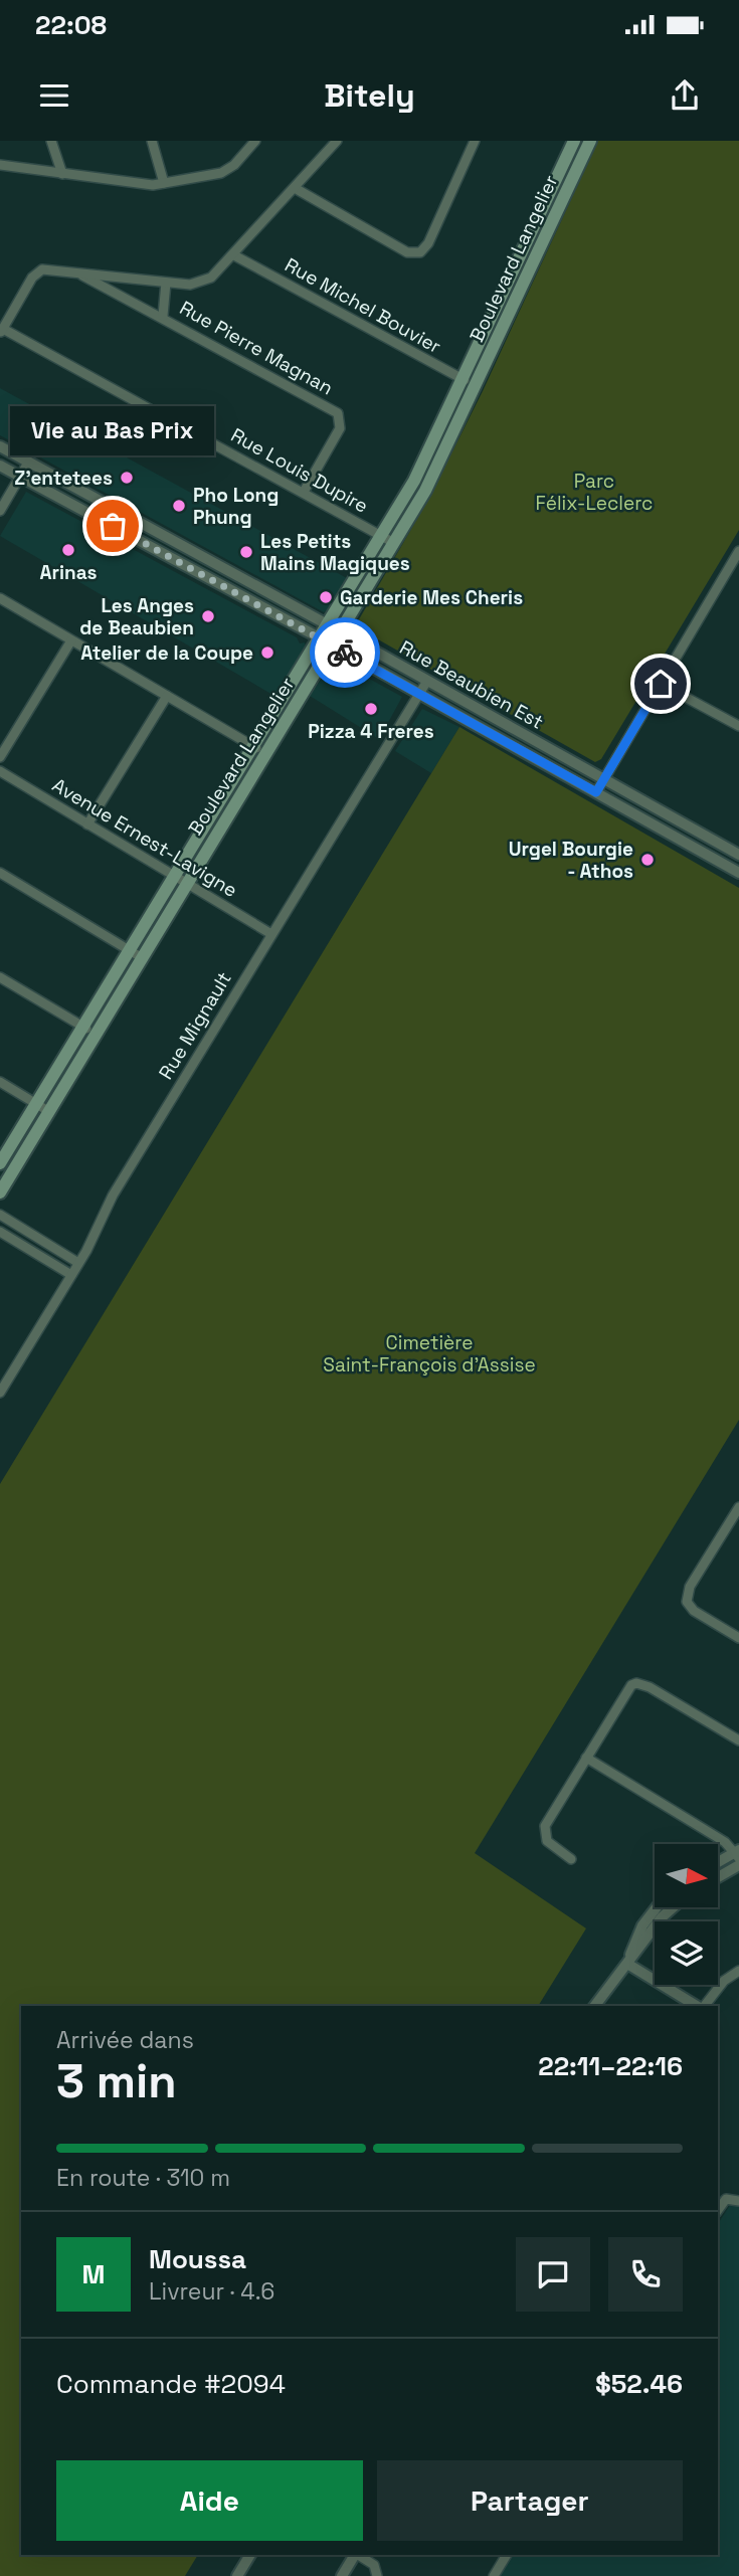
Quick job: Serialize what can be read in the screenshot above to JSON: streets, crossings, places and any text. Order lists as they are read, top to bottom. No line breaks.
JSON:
{"streets":{"main road":["Boulevard Langelier"],"street":["Rue Michel Bouvier","Rue Pierre Magnan","Rue Louis Dupire","Rue Beaubien Est","Avenue Ernest-Lavigne","Rue Mignault"]},"crossings":[["Boulevard Langelier","Rue Michel Bouvier"],["Boulevard Langelier","Rue Louis Dupire"],["Boulevard Langelier","Rue Beaubien Est"],["Boulevard Langelier","Avenue Ernest-Lavigne"],["Rue Pierre Magnan","Rue Louis Dupire"],["Rue Beaubien Est","Rue Mignault"],["Avenue Ernest-Lavigne","Rue Mignault"]],"parks":["Parc Félix-Leclerc","Cimetière Saint-François d'Assise"],"places":["Z'entetees","Pho Long Phung","Vie au Bas Prix","Arinas","Les Petits Mains Magiques","Garderie Mes Cheris","Les Anges de Beaubien","Atelier de la Coupe","Pizza 4 Freres","Urgel Bourgie - Athos"],"north":"right","page":{"status":"22:08","header":"Bitely","bubble":"Vie au Bas Prix","heading":["3 min","Arrivée dans","22:11–22:16"],"panel":["Moussa","Livreur · 4.6","Commande #2094","$52.46"],"bar":"En route · 310 m","round":"M","buttons":["Aide","Partager"]}}
